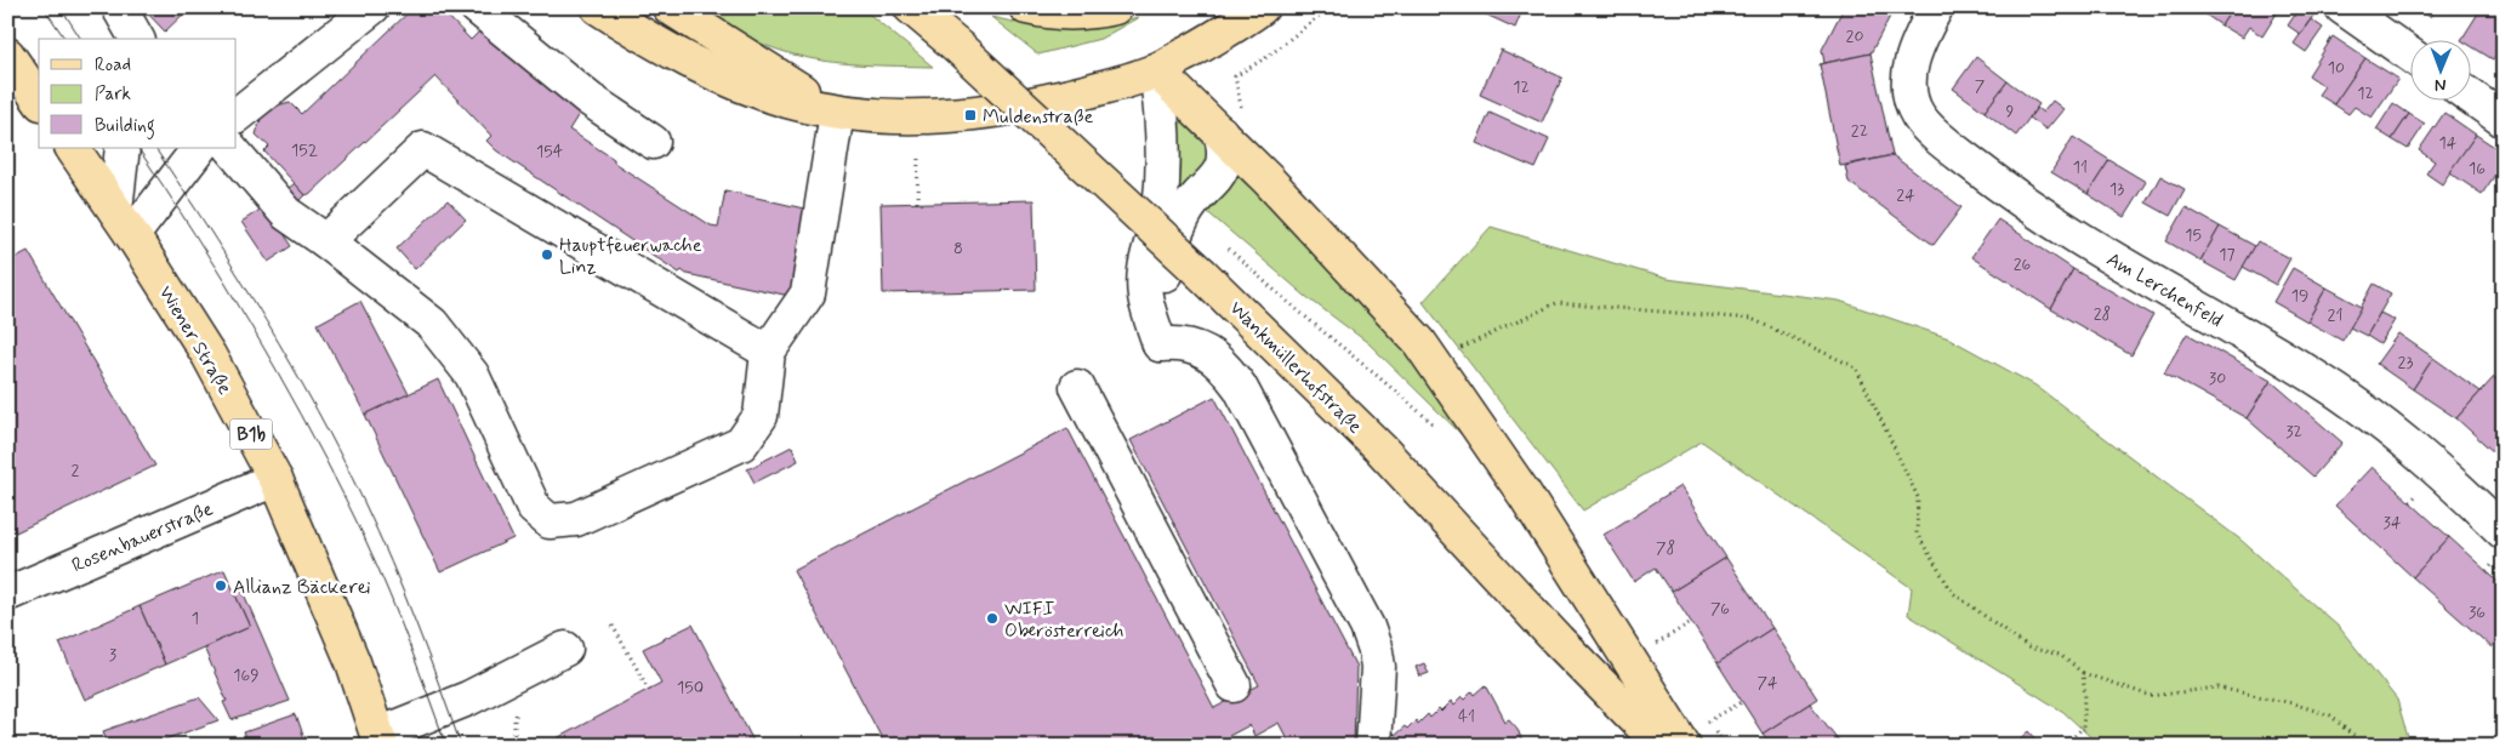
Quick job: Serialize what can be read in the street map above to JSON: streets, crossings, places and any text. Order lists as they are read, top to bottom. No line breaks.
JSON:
{"streets":{"main road":["Wiener Straße","Wankmüllerhofstraße","B1b"],"street":["Am Lerchenfeld","Rosenbauerstraße"]},"crossings":[["Wiener Straße","Rosenbauerstraße"]],"places":{"transit":["Muldenstraße"],"other":["Hauptfeuerwache Linz","Allianz Bäckerei","WIFI Oberösterreich"]},"house_numbers":["20","10","7","12","12","9","22","14","152","154","11","16","13","24","15","8","17","26","19","28","21","23","30","32","2","34","78","76","36","1","3","169","74","150","41"],"legend":["Road","Park","Building"],"north":"bottom"}
